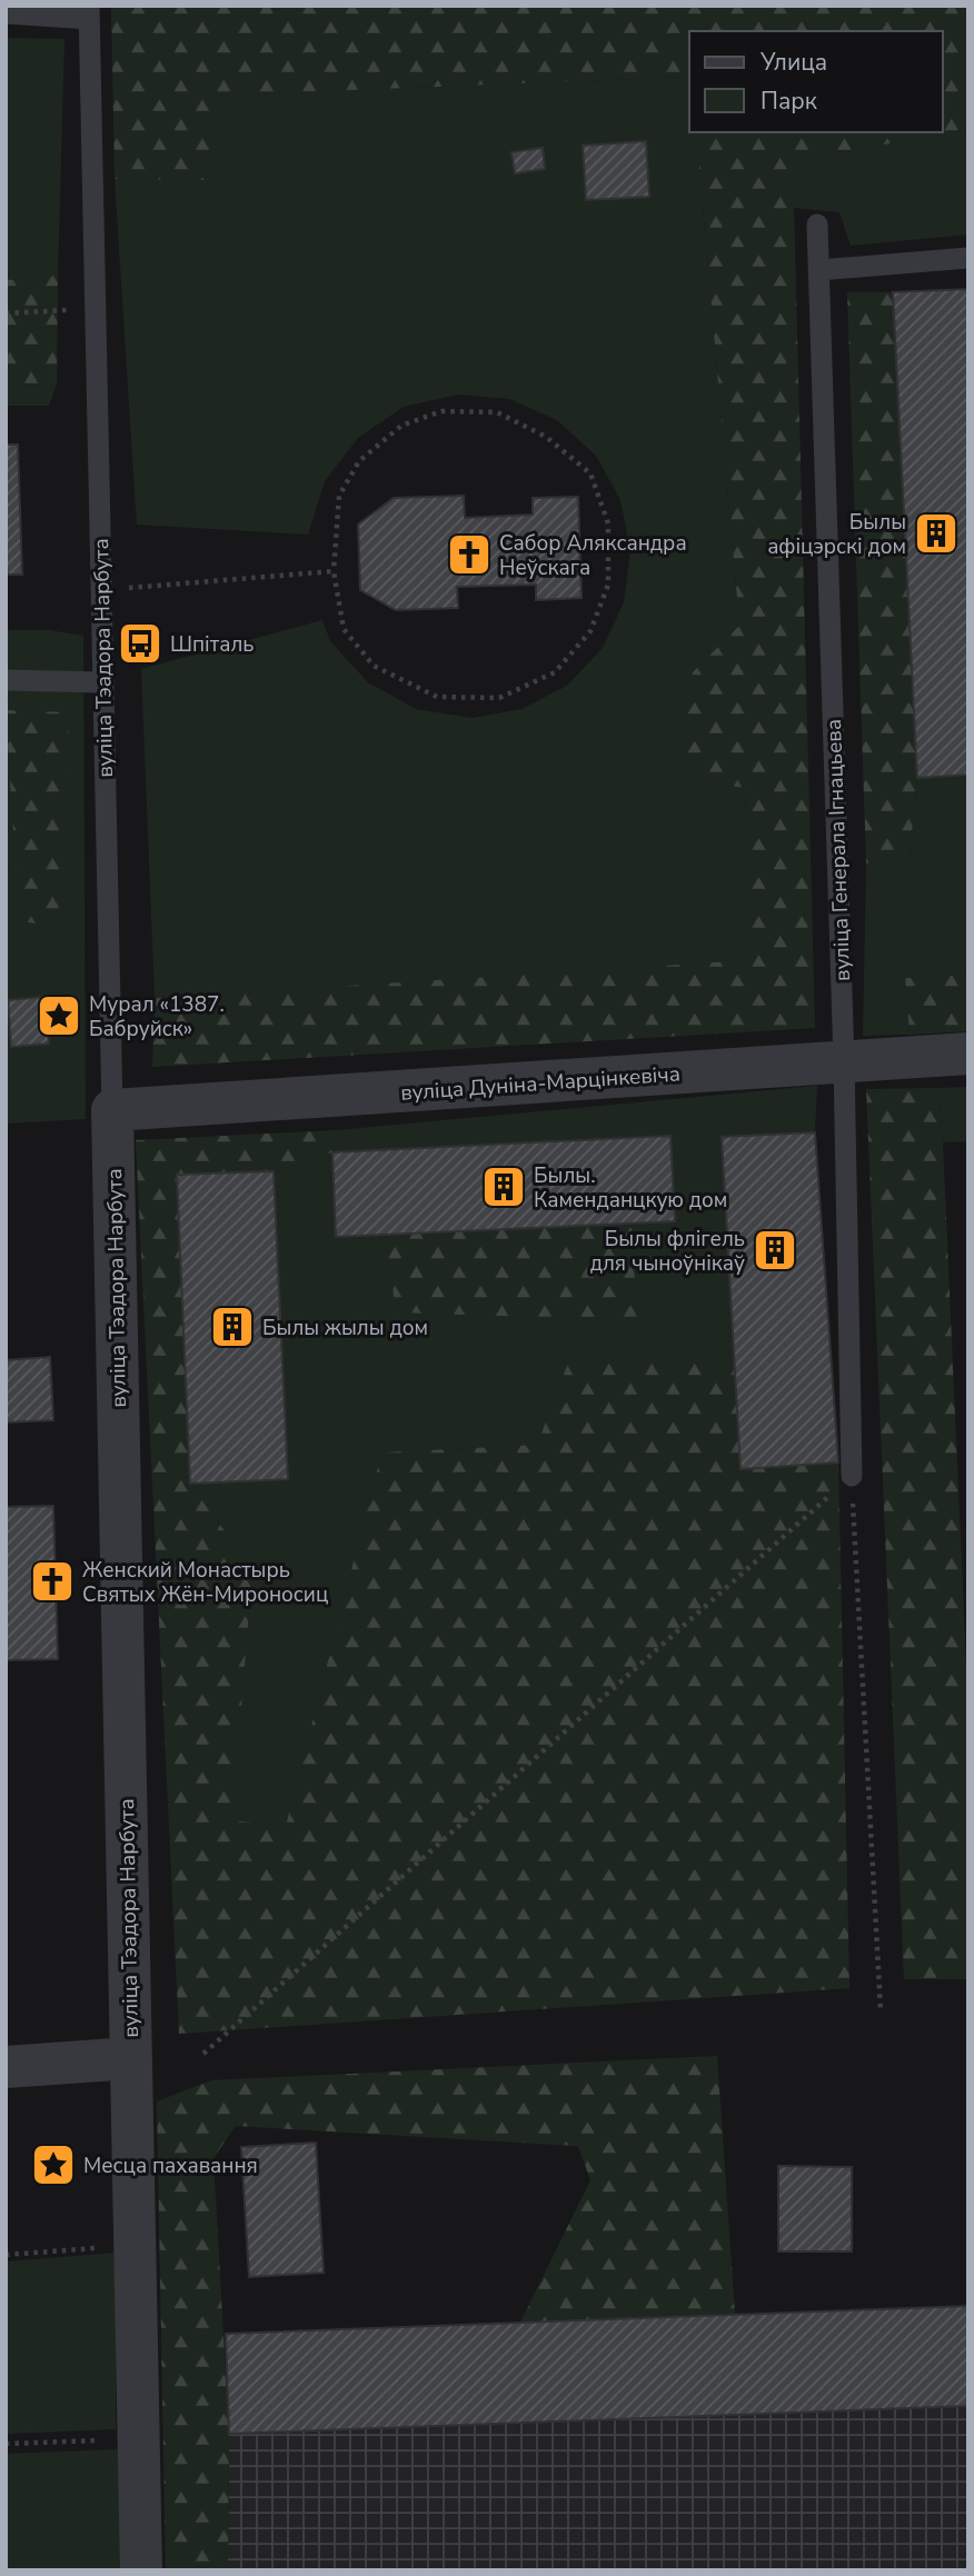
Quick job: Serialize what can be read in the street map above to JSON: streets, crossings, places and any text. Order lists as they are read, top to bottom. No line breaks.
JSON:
{"streets":{"street":["вуліца Тэадора Нарбута","вуліца Дуніна-Марцінкевіча"],"lane":["вуліца Генерала Ігнацьева"]},"crossings":[["вуліца Тэадора Нарбута","вуліца Дуніна-Марцінкевіча"],["вуліца Генерала Ігнацьева","вуліца Дуніна-Марцінкевіча"]],"places":{"building":["Былы афіцэрскі дом","Былы. Каменданцкую дом","Былы флігель для чыноўнікаў","Былы жылы дом"],"church":["Сабор Аляксандра Неўскага","Женский Монастырь Святых Жён-Мироносиц"],"bus stop":["Шпіталь"],"place":["Мурал «1387. Бабруйск»","Месца пахавання"]},"legend":["Улица","Парк"]}
